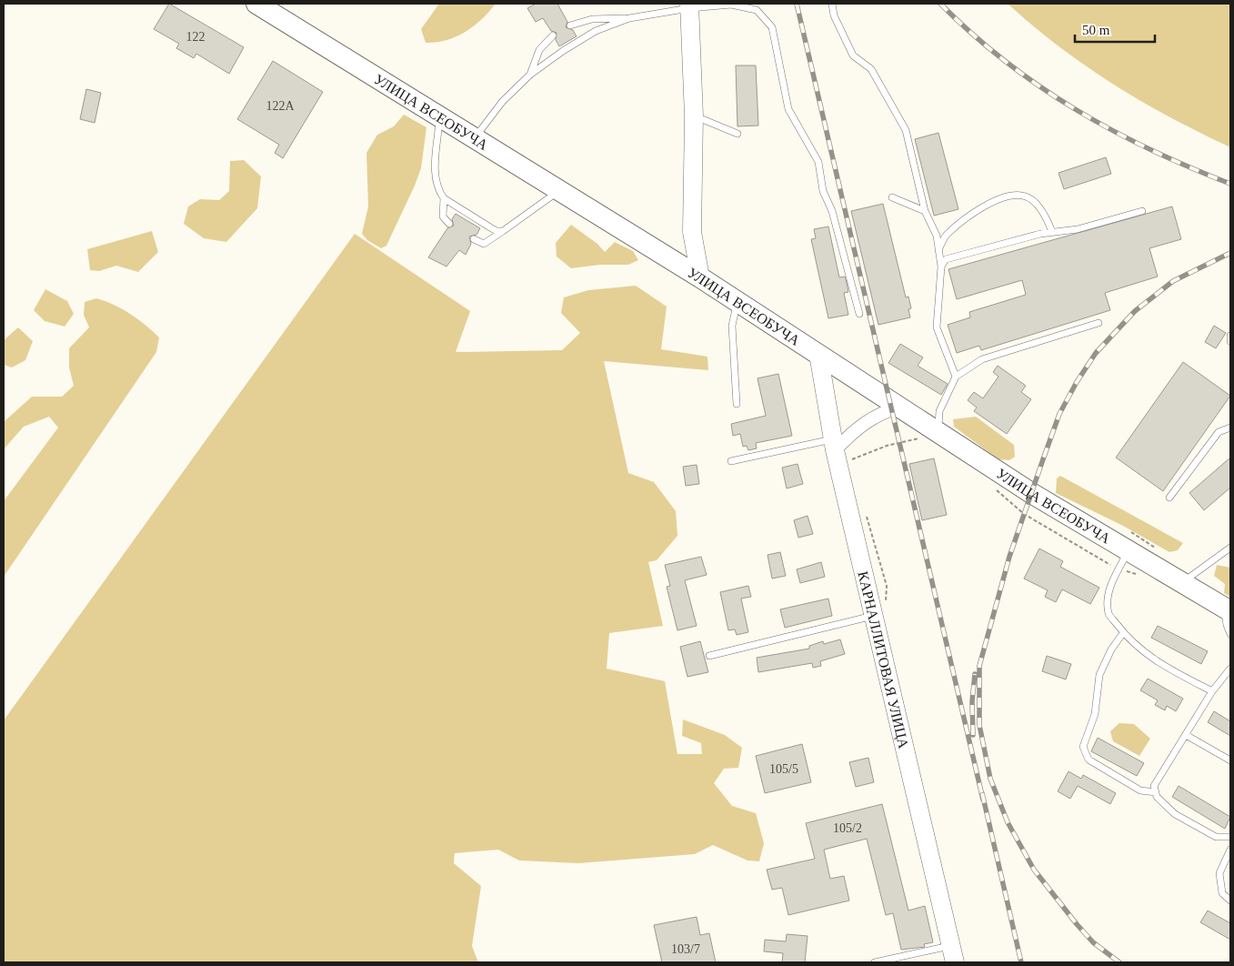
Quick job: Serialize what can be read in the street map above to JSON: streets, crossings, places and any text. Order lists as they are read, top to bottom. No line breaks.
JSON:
{"streets":{"main road":["УЛИЦА ВСЕОБУЧА"],"street":["КАРНАЛЛИТОВАЯ УЛИЦА"]},"crossings":[["УЛИЦА ВСЕОБУЧА","КАРНАЛЛИТОВАЯ УЛИЦА"]],"house_numbers":["122","122А","105/5","105/2","103/7"],"scale_bar":"50 m"}
